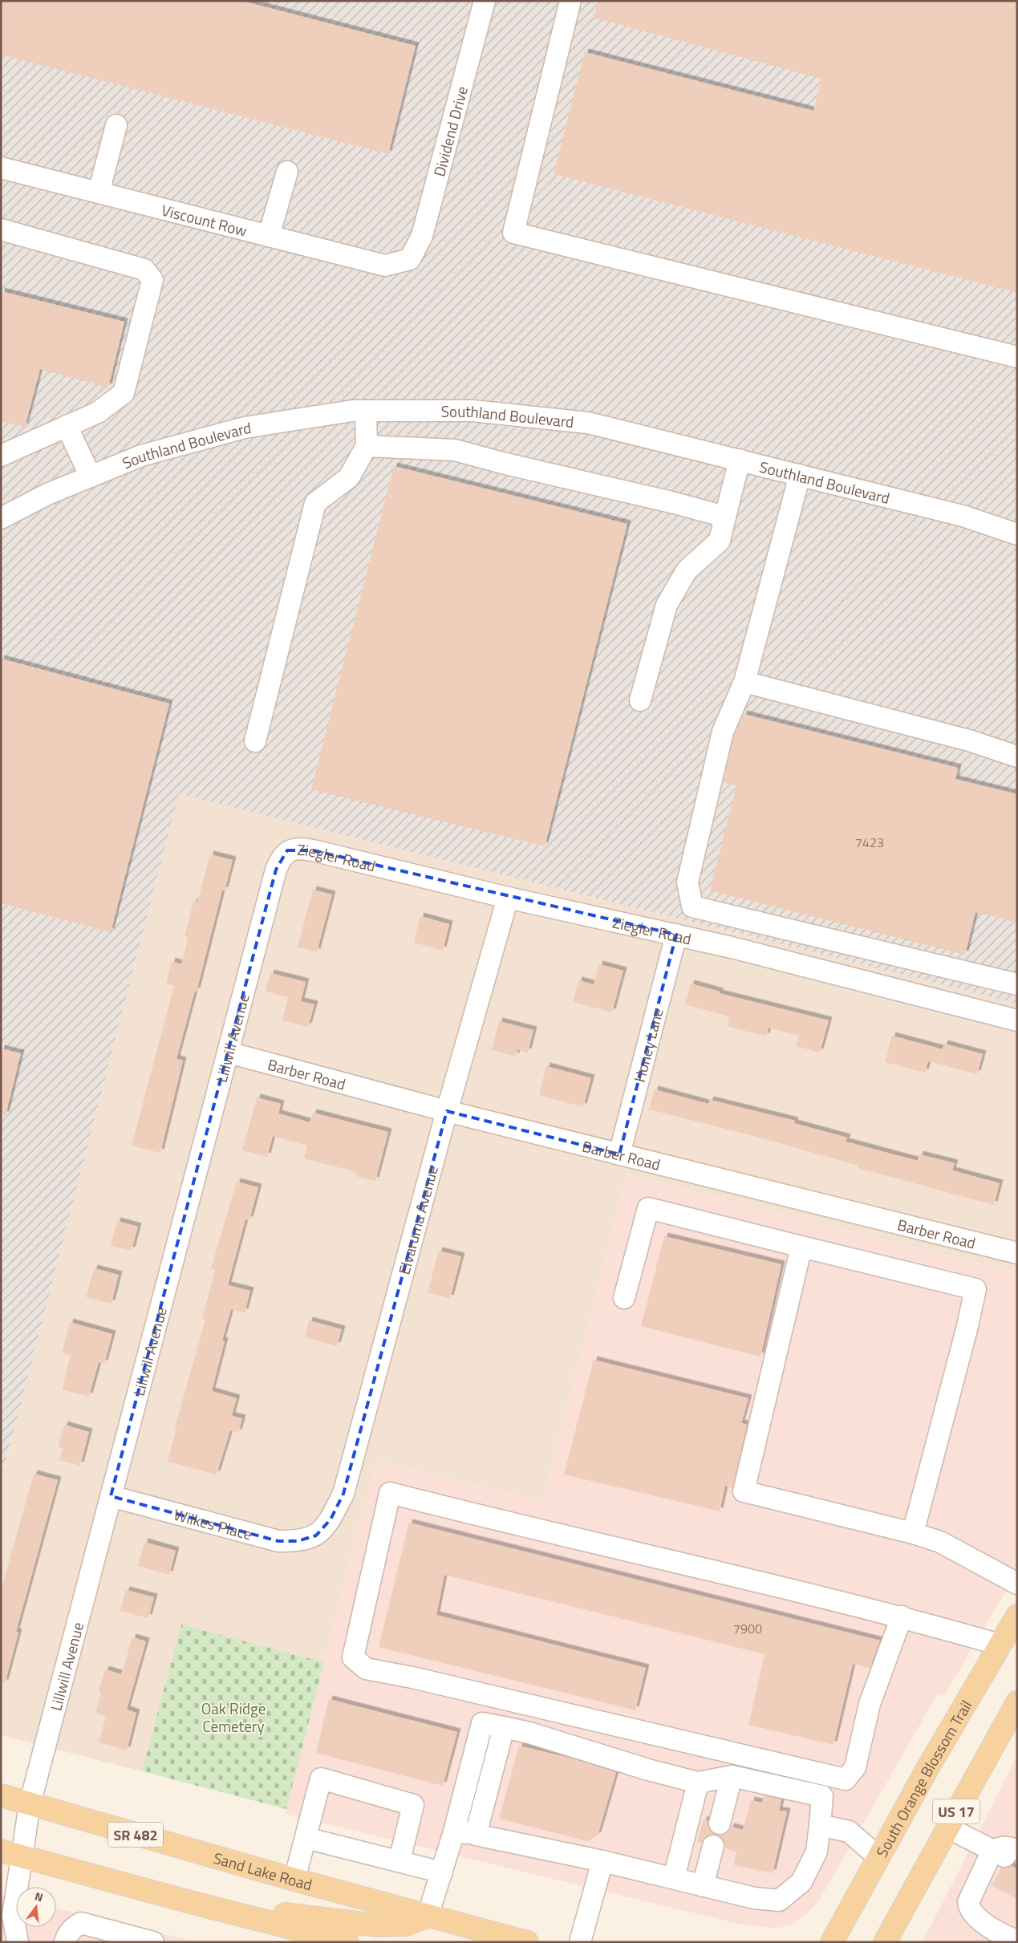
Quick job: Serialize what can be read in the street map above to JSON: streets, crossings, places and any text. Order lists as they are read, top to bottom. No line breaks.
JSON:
{"streets":{"main road":["South Orange Blossom Trail","US 17","SR 482","Sand Lake Road"],"street":["Dividend Drive","Viscount Row","Southland Boulevard","Ziegler Road","Lillwill Avenue","Honey Lane","Barber Road","Elvaruma Avenue","Wilkes Place"]},"crossings":[["Dividend Drive","Viscount Row"],["Ziegler Road","Lillwill Avenue"],["Ziegler Road","Honey Lane"],["Ziegler Road","Elvaruma Avenue"],["Lillwill Avenue","Barber Road"],["Lillwill Avenue","Wilkes Place"],["Lillwill Avenue","Sand Lake Road"],["Honey Lane","Barber Road"],["Barber Road","Elvaruma Avenue"],["Elvaruma Avenue","Wilkes Place"]],"parks":["Oak Ridge Cemetery"],"house_numbers":["7423","7900"],"north":"top"}
